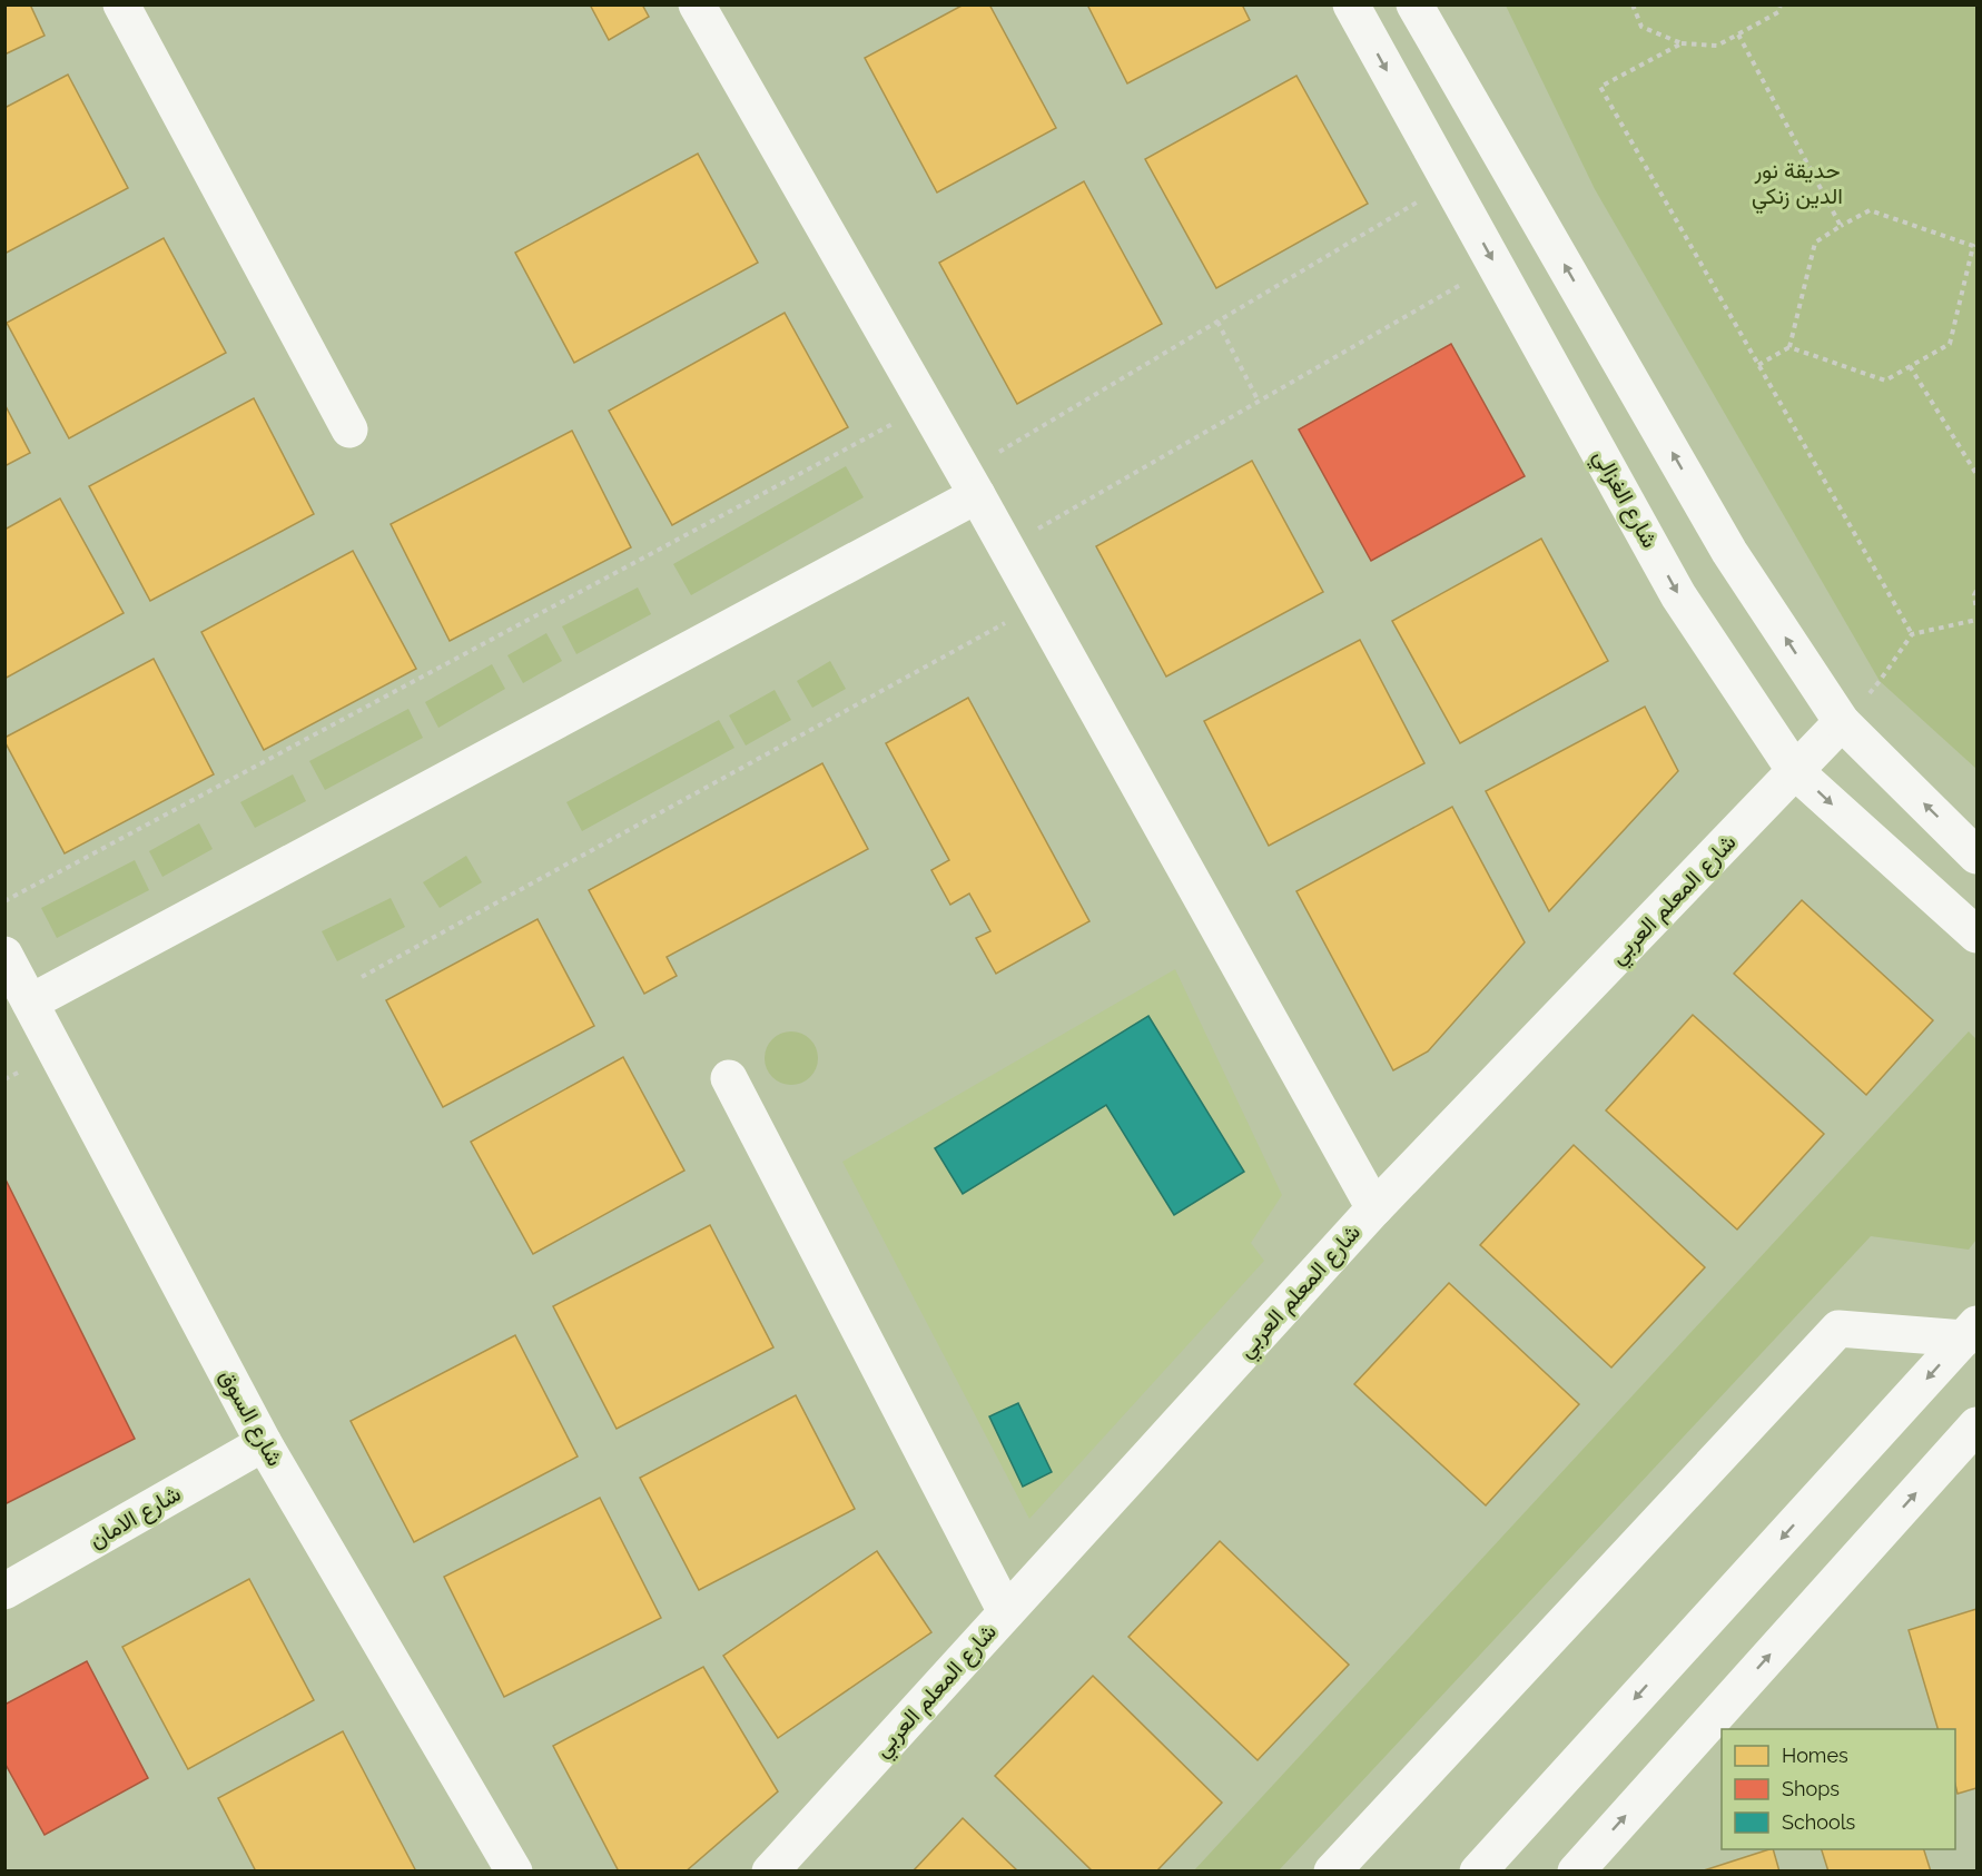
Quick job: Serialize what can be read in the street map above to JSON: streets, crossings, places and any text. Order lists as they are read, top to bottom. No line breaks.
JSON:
{"streets":{"street":["شارع الغزالي","شارع المعلم العربي","شارع السوق","شارع الامان"]},"crossings":[["شارع الغزالي","شارع المعلم العربي"],["شارع السوق","شارع الامان"]],"parks":["حديقة نور الدين زنكي"],"legend":["Homes","Shops","Schools"]}
